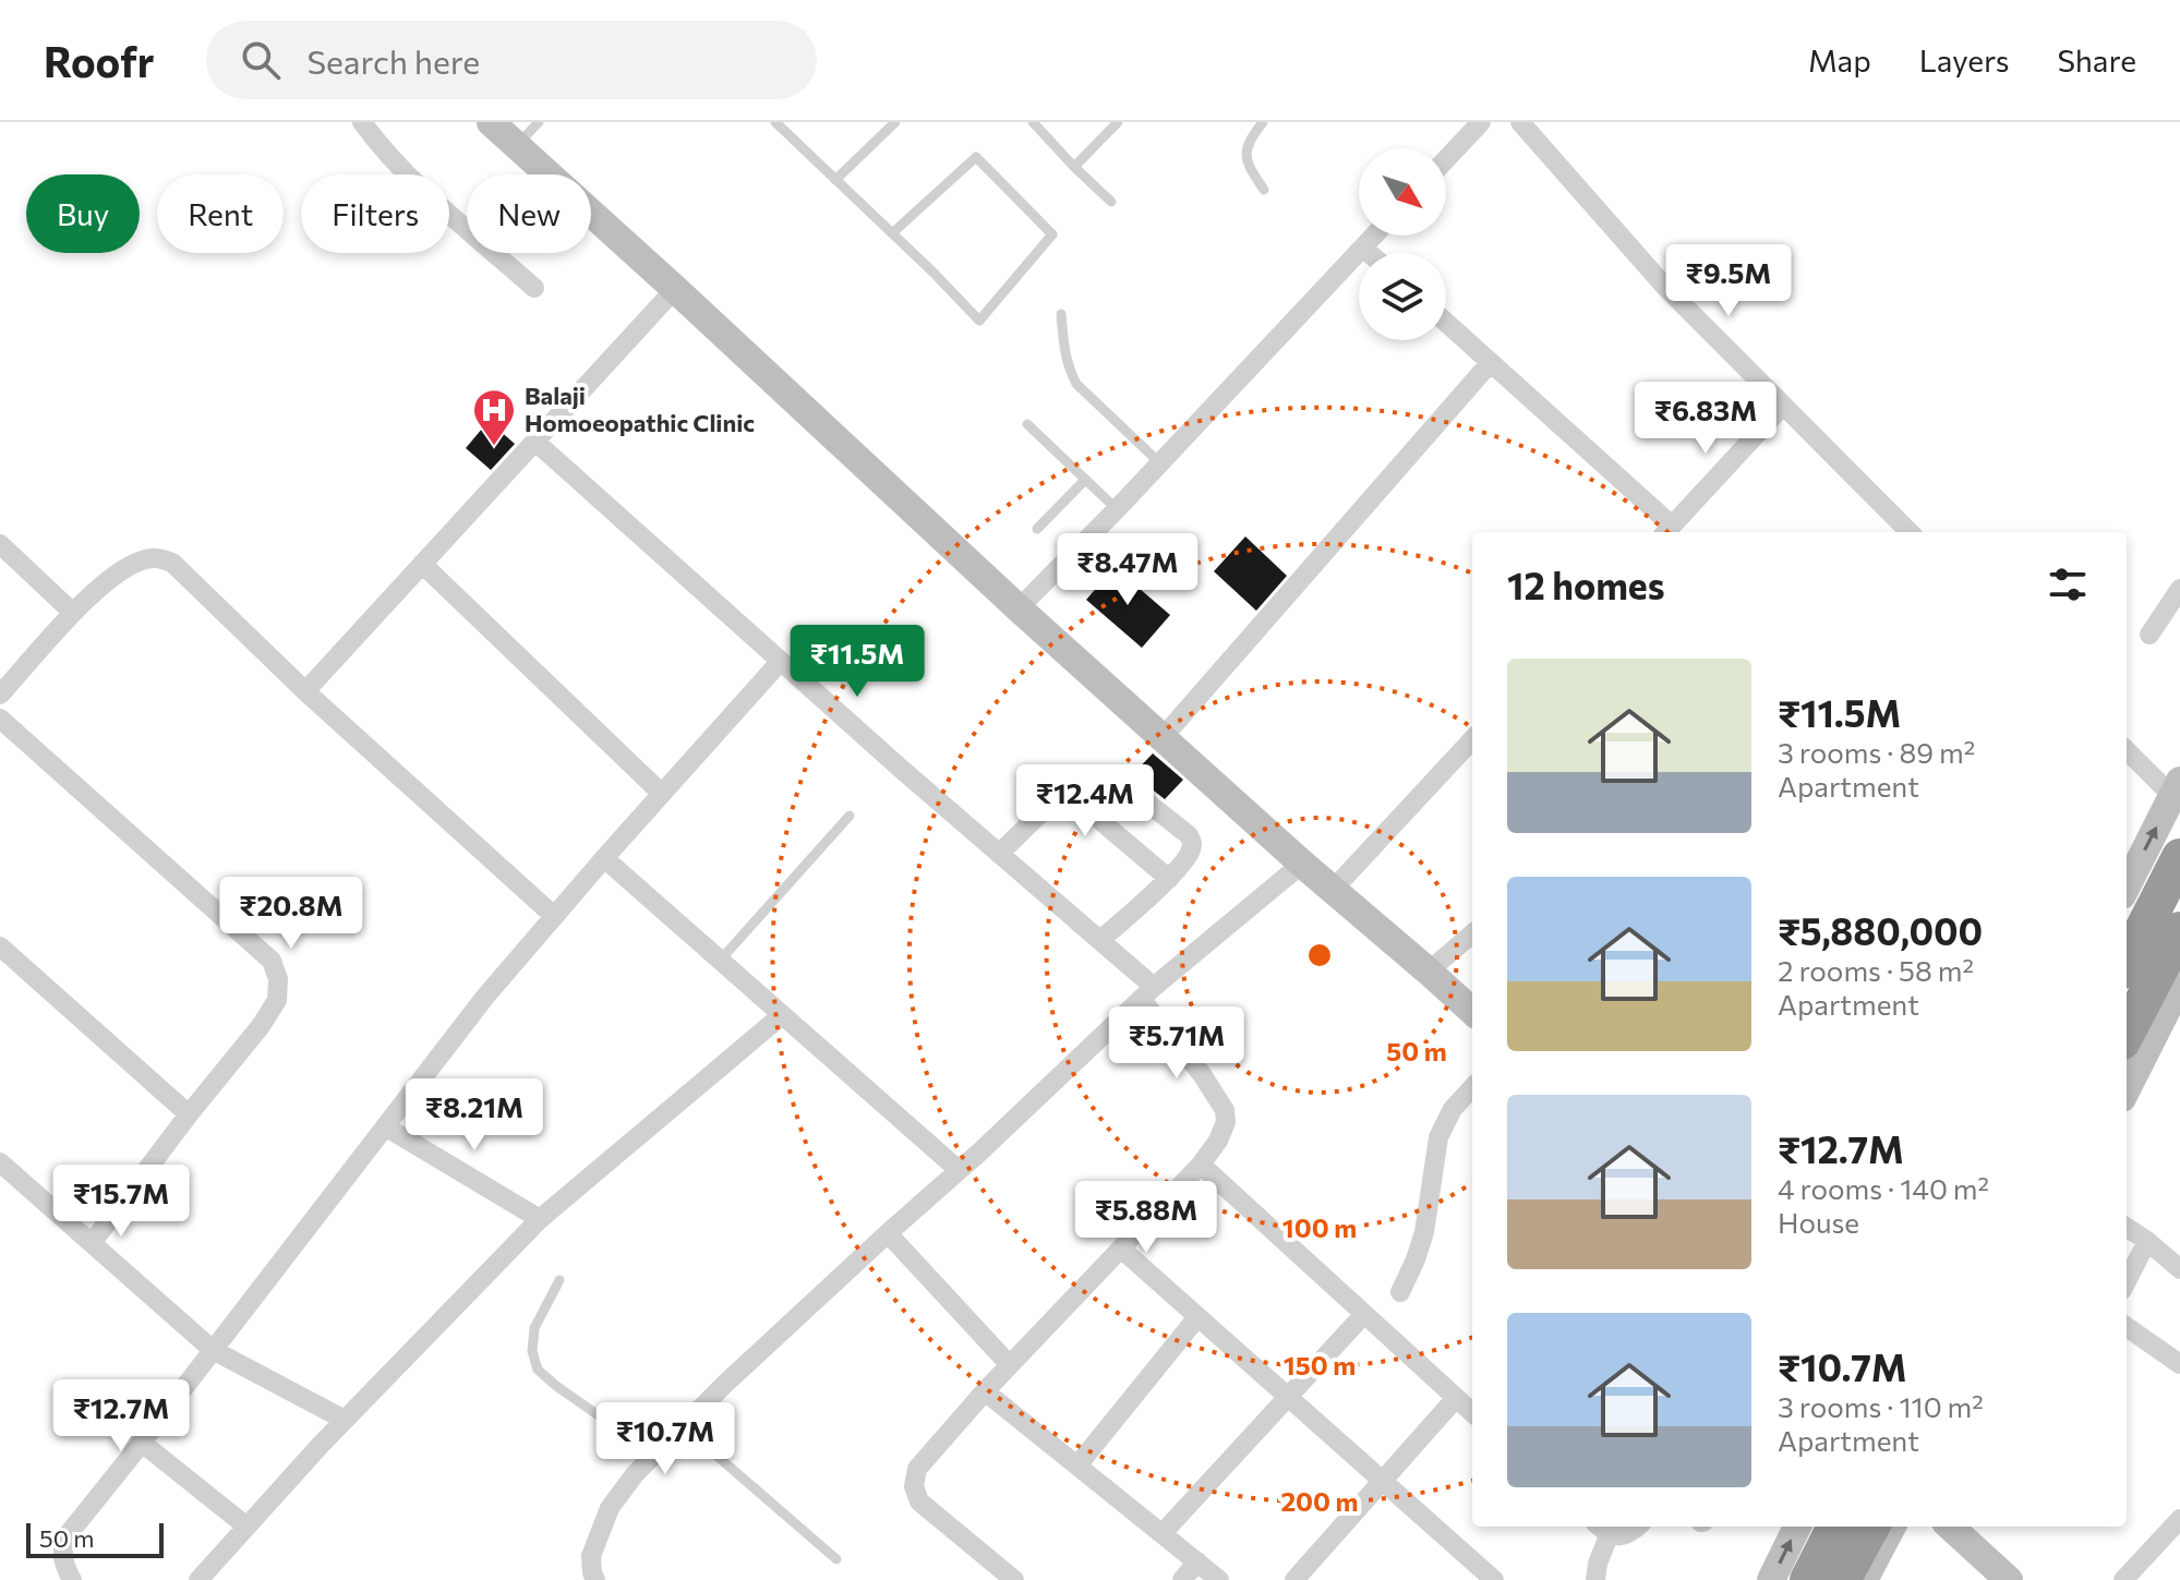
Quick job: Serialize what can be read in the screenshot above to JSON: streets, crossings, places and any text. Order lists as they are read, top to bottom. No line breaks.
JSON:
{"places":{"hospital":["Balaji Homoeopathic Clinic"]},"scale_bar":"50 m","north":"bottom right","page":{"header":"Roofr","search":"Search here","nav":["Map","Layers","Share"],"chip":["Buy","Rent","Filters","New"],"price":["₹9.5M","₹6.83M","₹8.47M","₹11.5M","₹12.4M","₹20.8M","₹5.71M","₹8.21M","₹15.7M","₹5.88M","₹12.7M","₹10.7M"],"heading":"12 homes","list":[{"name":"₹11.5M","note":"3 rooms · 89 m² · Apartment"},{"name":"₹5,880,000","note":"2 rooms · 58 m² · Apartment"},{"name":"₹12.7M","note":"4 rooms · 140 m² · House"},{"name":"₹10.7M","note":"3 rooms · 110 m² · Apartment"}],"scale":"50 m"},"rings":["50 m","100 m","150 m","200 m"]}
